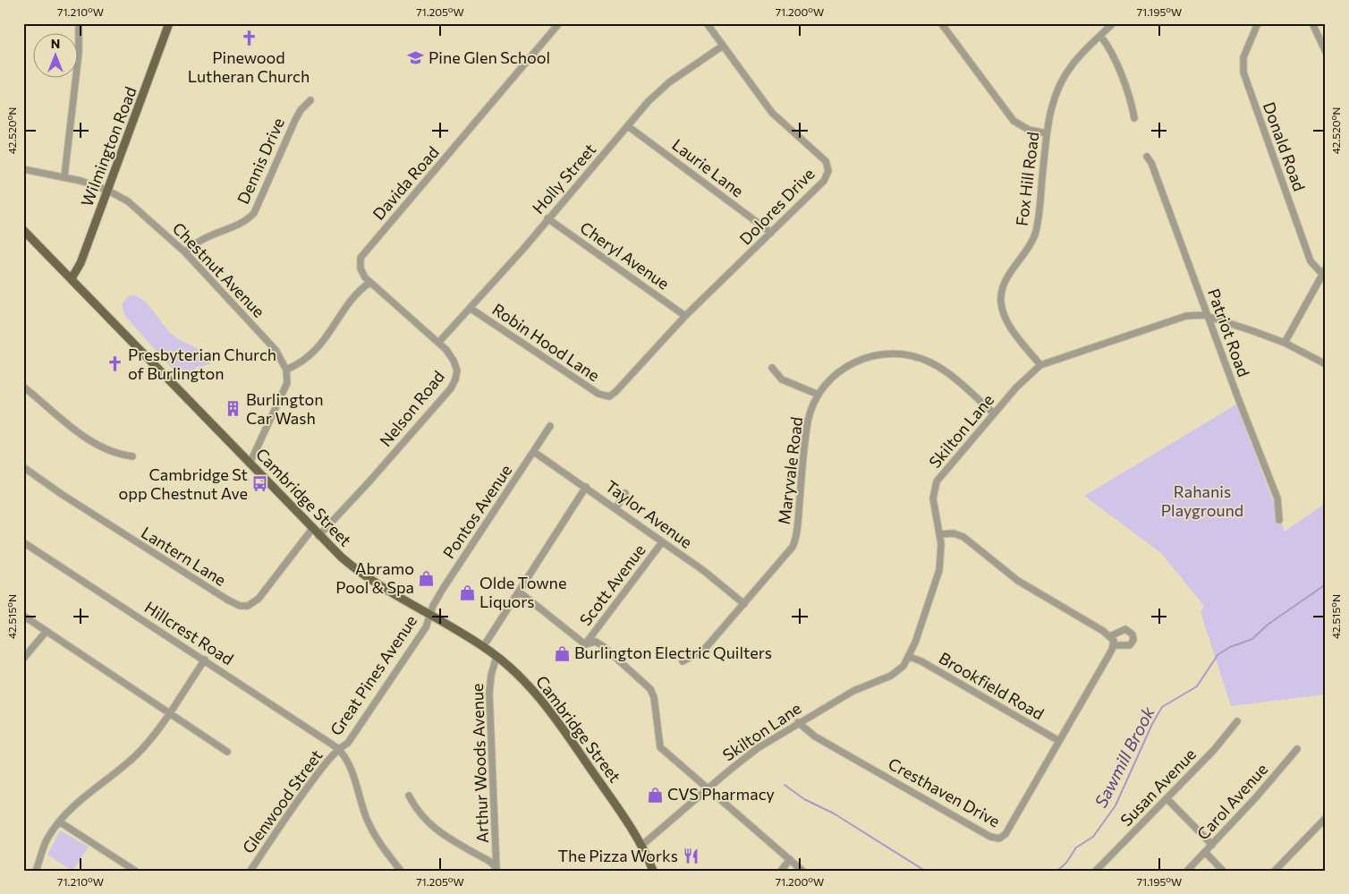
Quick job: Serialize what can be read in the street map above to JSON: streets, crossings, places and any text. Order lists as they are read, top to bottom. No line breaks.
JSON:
{"streets":{"main road":["Wilmington Road","Cambridge Street"],"street":["Donald Road","Dennis Drive","Laurie Lane","Holly Street","Fox Hill Road","Davida Road","Dolores Drive","Cheryl Avenue","Chestnut Avenue","Patriot Road","Robin Hood Lane","Nelson Road","Skilton Lane","Maryvale Road","Pontos Avenue","Taylor Avenue","Lantern Lane","Scott Avenue","Hillcrest Road","Great Pines Avenue","Brookfield Road","Arthur Woods Avenue","Susan Avenue","Cresthaven Drive","Glenwood Street","Carol Avenue"]},"crossings":[["Wilmington Road","Chestnut Avenue"],["Wilmington Road","Cambridge Street"],["Dennis Drive","Chestnut Avenue"],["Laurie Lane","Holly Street"],["Laurie Lane","Dolores Drive"],["Holly Street","Dolores Drive"],["Holly Street","Cheryl Avenue"],["Holly Street","Robin Hood Lane"],["Holly Street","Nelson Road"],["Fox Hill Road","Skilton Lane"],["Davida Road","Nelson Road"],["Dolores Drive","Cheryl Avenue"],["Dolores Drive","Robin Hood Lane"],["Patriot Road","Skilton Lane"],["Nelson Road","Cambridge Street"],["Skilton Lane","Maryvale Road"],["Skilton Lane","Cambridge Street"],["Skilton Lane","Brookfield Road"],["Skilton Lane","Cresthaven Drive"],["Maryvale Road","Taylor Avenue"],["Cambridge Street","Pontos Avenue"],["Cambridge Street","Lantern Lane"],["Cambridge Street","Great Pines Avenue"],["Cambridge Street","Arthur Woods Avenue"],["Pontos Avenue","Taylor Avenue"],["Pontos Avenue","Great Pines Avenue"],["Taylor Avenue","Scott Avenue"],["Hillcrest Road","Great Pines Avenue"],["Hillcrest Road","Glenwood Street"],["Great Pines Avenue","Glenwood Street"],["Brookfield Road","Cresthaven Drive"]],"water":["Sawmill Brook"],"parks":["Rahanis Playground"],"places":{"church":["Pinewood Lutheran Church","Presbyterian Church of Burlington"],"school or university":["Pine Glen School"],"building":["Burlington Car Wash"],"bus stop":["Cambridge St opp Chestnut Ave"],"shop":["Abramo Pool & Spa","Olde Towne Liquors","Burlington Electric Quilters","CVS Pharmacy"],"restaurant":["The Pizza Works"]},"north":"top","coordinates":["71.210°W","71.205°W","71.200°W","71.195°W","42.520°N","42.515°N"]}
